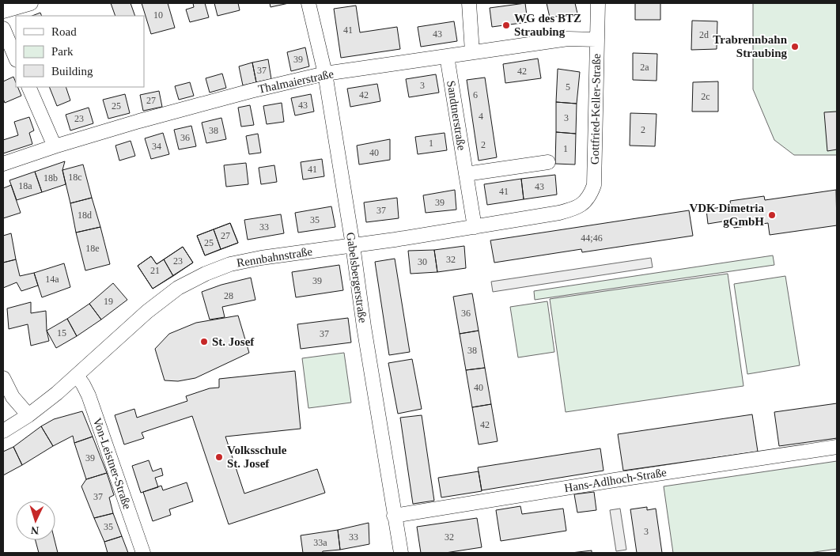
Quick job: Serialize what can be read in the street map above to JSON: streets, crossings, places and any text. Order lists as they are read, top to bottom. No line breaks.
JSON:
{"streets":{"street":["Thalmaierstraße","Gottfried-Keller-Straße","Sandtnerstraße","Rennbahnstraße","Gabelsbergerstraße","Von-Leistner-Straße","Hans-Adlhoch-Straße"]},"crossings":[["Thalmaierstraße","Gottfried-Keller-Straße"],["Thalmaierstraße","Sandtnerstraße"],["Thalmaierstraße","Gabelsbergerstraße"],["Gottfried-Keller-Straße","Rennbahnstraße"],["Sandtnerstraße","Rennbahnstraße"],["Rennbahnstraße","Gabelsbergerstraße"],["Rennbahnstraße","Von-Leistner-Straße"],["Gabelsbergerstraße","Hans-Adlhoch-Straße"]],"places":["WG des BTZ Straubing","Trabrennbahn Straubing","VDK Dimetria gGmbH","St. Josef","Volksschule St. Josef"],"house_numbers":["10","41","43","2d","39","2a","37","42","3","5","42","6","2c","27","43","25","4","3","23","2","38","36","1","2","34","1","40","41","18c","18b","18a","43","41","39","37","18d","35","33","27","44;46","25","18e","32","23","30","21","14a","39","28","19","36","15","37","38","40","42","39","37","35","3","33","32","33a"],"legend":["Road","Park","Building"],"north":"bottom"}
